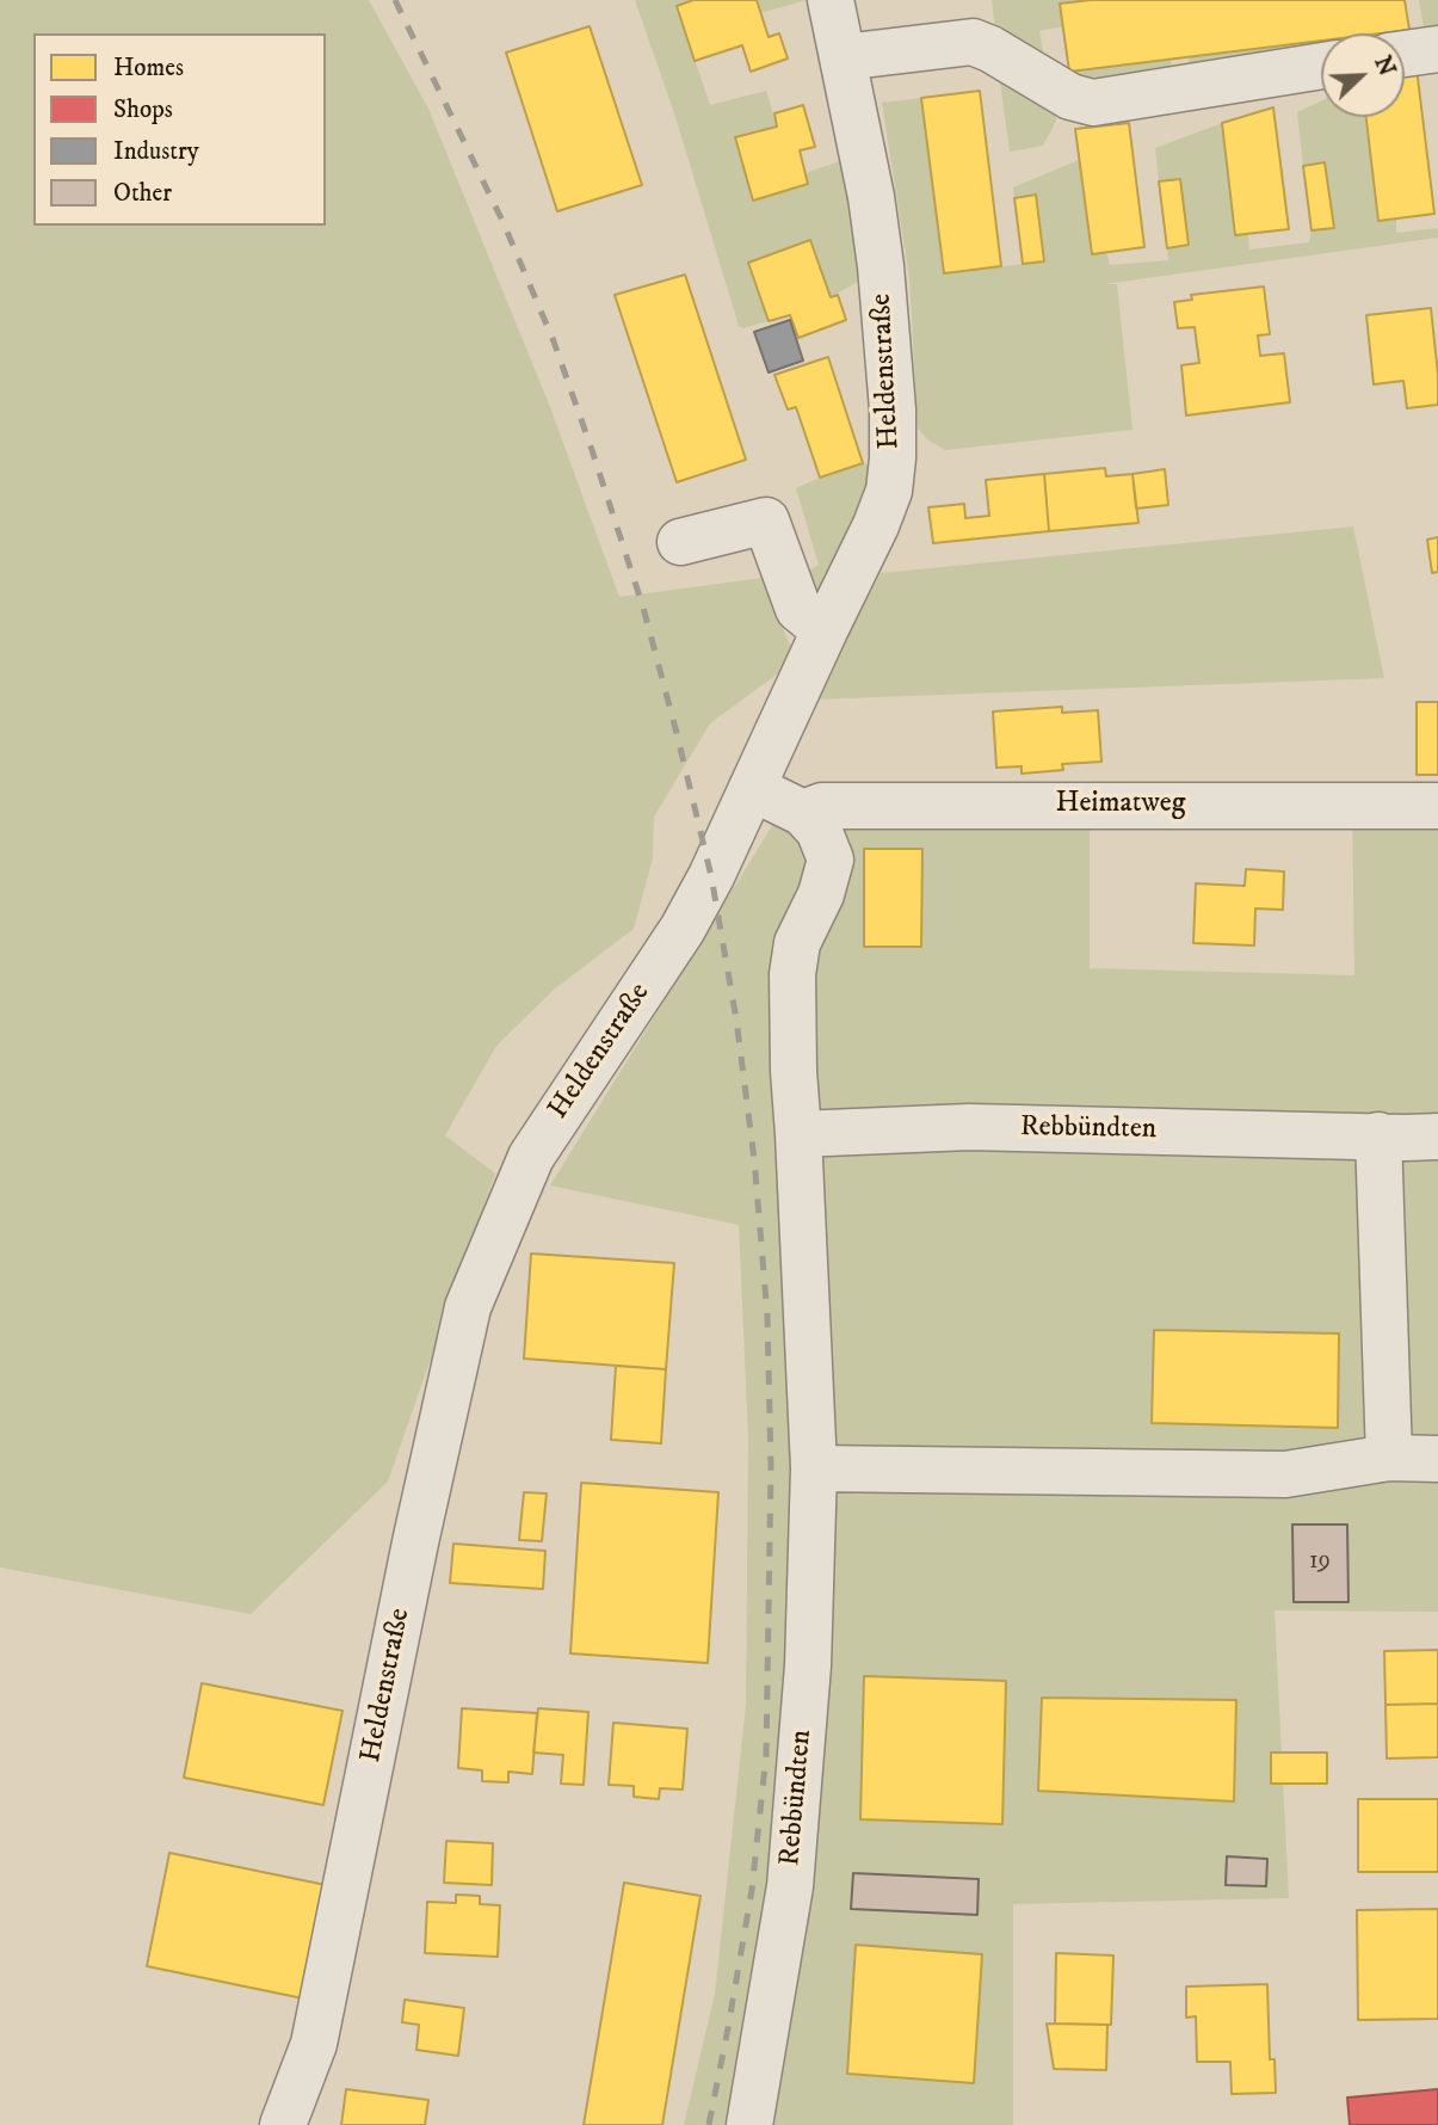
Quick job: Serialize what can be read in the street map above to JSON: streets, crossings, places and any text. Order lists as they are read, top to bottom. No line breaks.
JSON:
{"streets":{"street":["Heldenstraße","Heimatweg","Rebbündten"]},"crossings":[["Heimatweg","Rebbündten"]],"house_numbers":["19"],"legend":["Homes","Shops","Industry","Other"],"north":"top right"}
